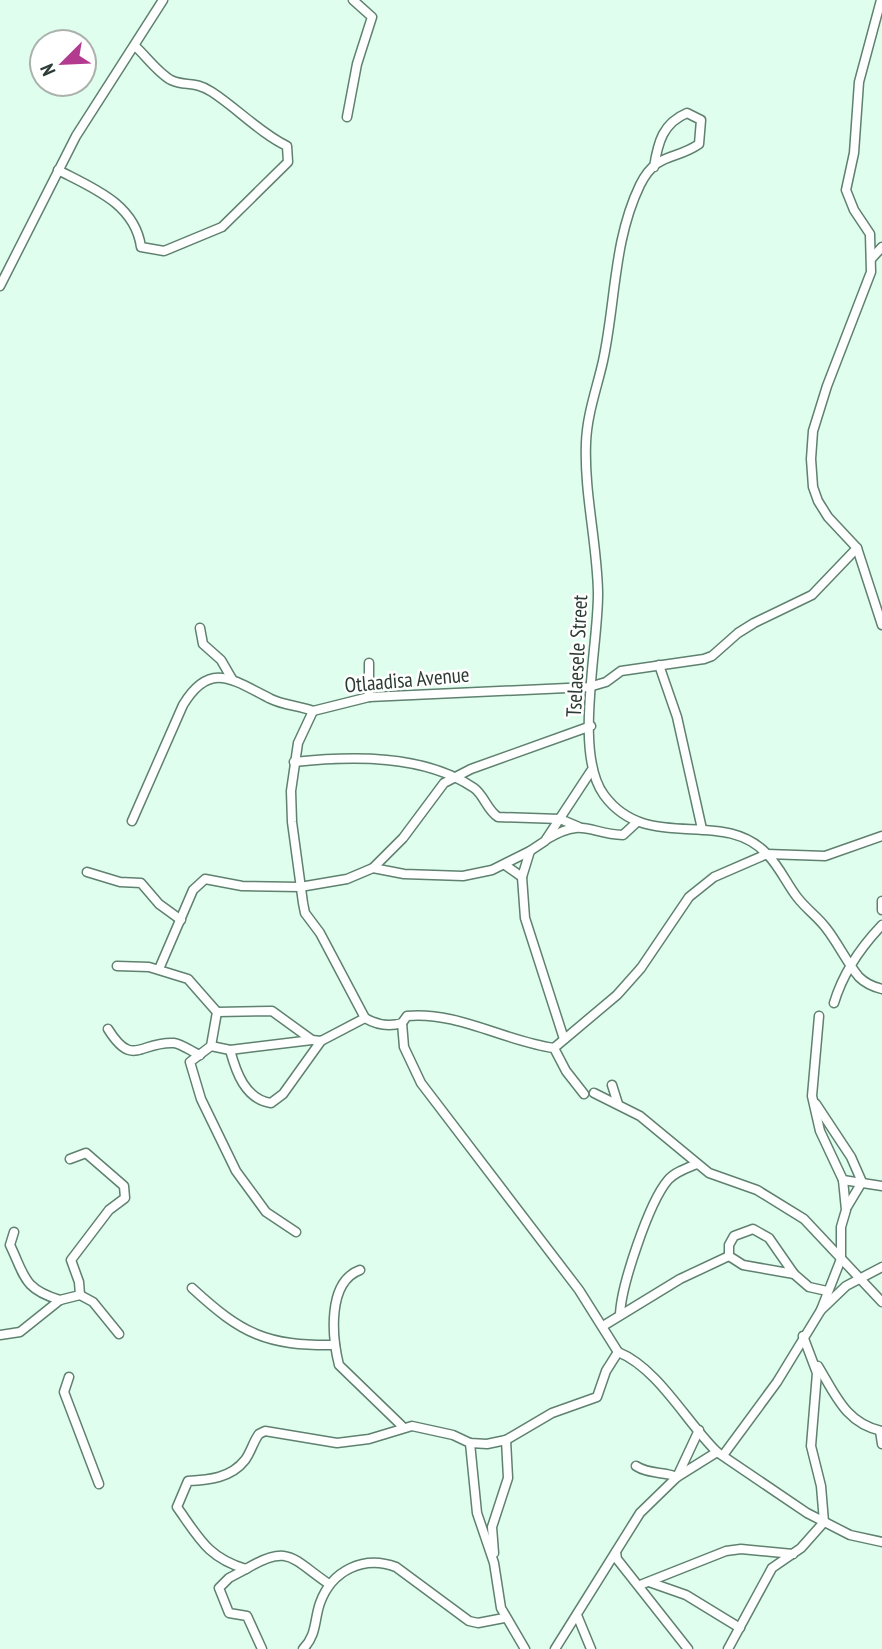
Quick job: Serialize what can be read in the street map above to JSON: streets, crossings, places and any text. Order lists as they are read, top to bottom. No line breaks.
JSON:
{"streets":{"street":["Tselaesele Street","Otlaadisa Avenue"]},"crossings":[["Tselaesele Street","Otlaadisa Avenue"]],"north":"bottom left"}
